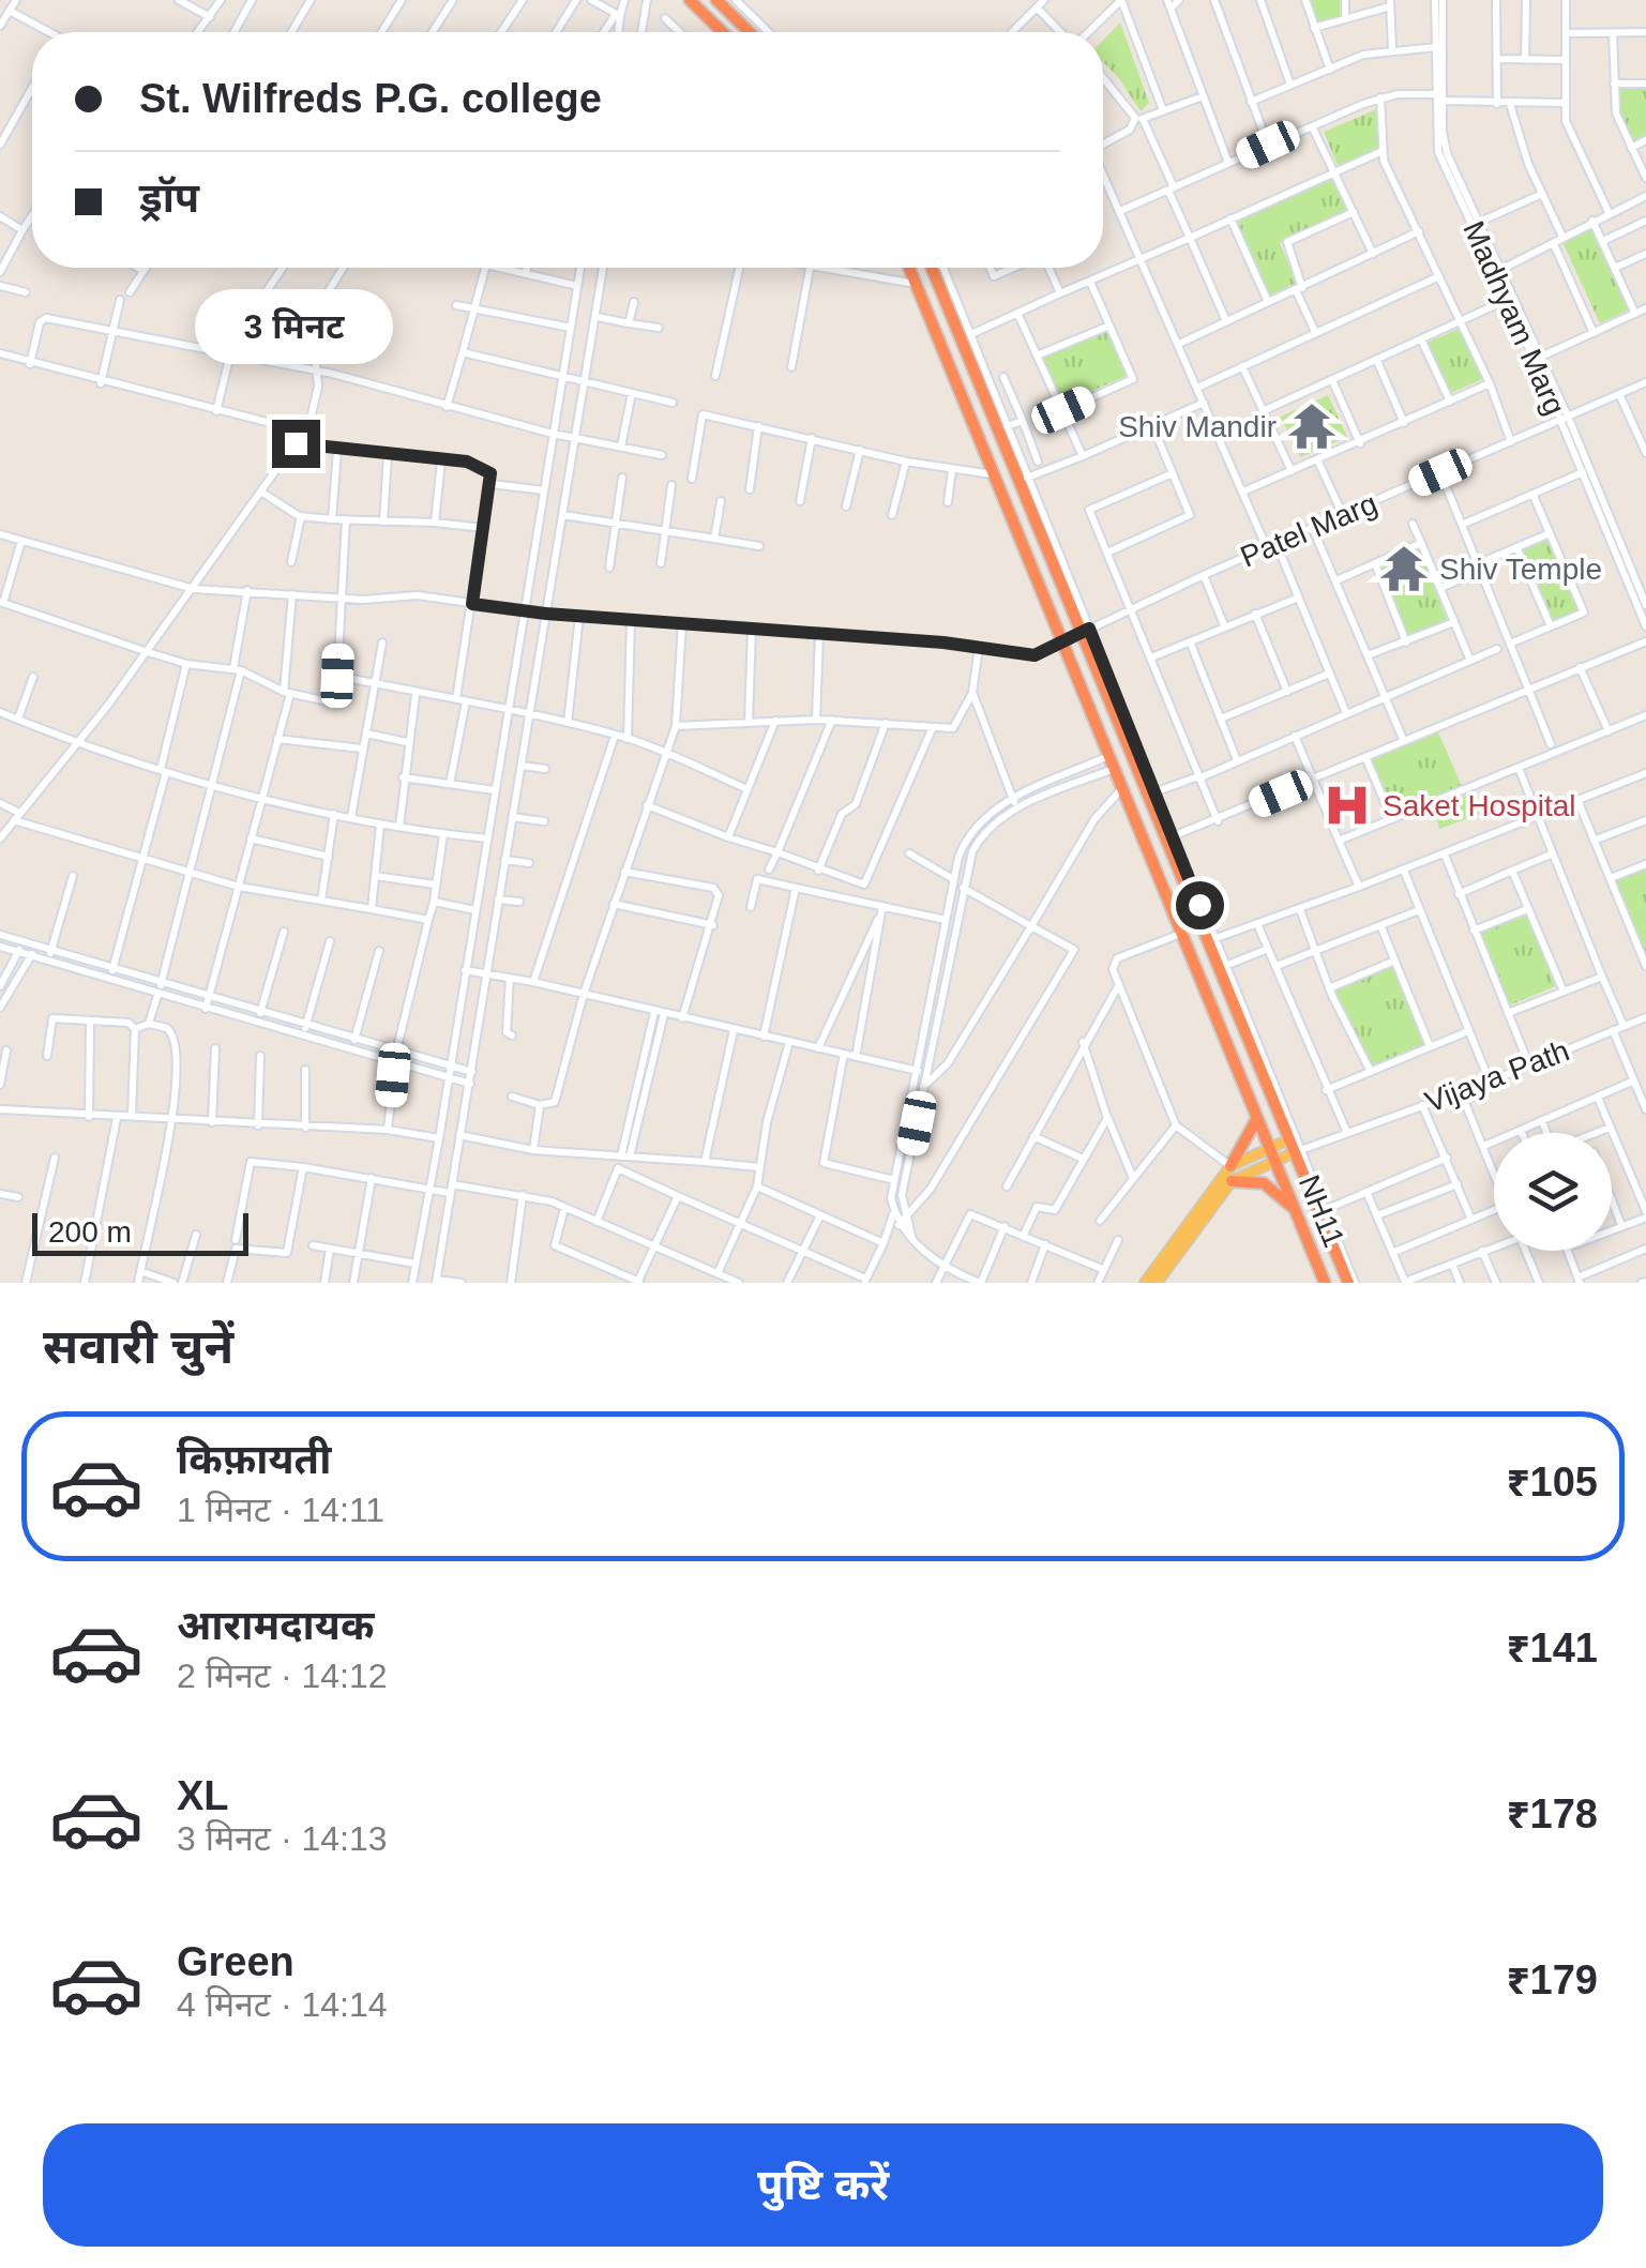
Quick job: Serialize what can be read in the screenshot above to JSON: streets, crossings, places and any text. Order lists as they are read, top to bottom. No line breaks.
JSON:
{"streets":{"highway":["NH11"],"street":["Madhyam Marg","Patel Marg","Vijaya Path"]},"crossings":[["Madhyam Marg","Patel Marg"],["Patel Marg","NH11"]],"places":{"temple":["Shiv Mandir","Shiv Temple"],"hospital":["Saket Hospital"]},"scale_bar":"200 m","page":{"banner":["St. Wilfreds P.G. college","ड्रॉप"],"bubble":"3 मिनट","scale":"200 m","heading":"सवारी चुनें","list":[{"name":"किफ़ायती","note":"1 मिनट · 14:11","value":"₹105"},{"name":"आरामदायक","note":"2 मिनट · 14:12","value":"₹141"},{"name":"XL","note":"3 मिनट · 14:13","value":"₹178"},{"name":"Green","note":"4 मिनट · 14:14","value":"₹179"}],"buttons":"पुष्टि करें"}}
